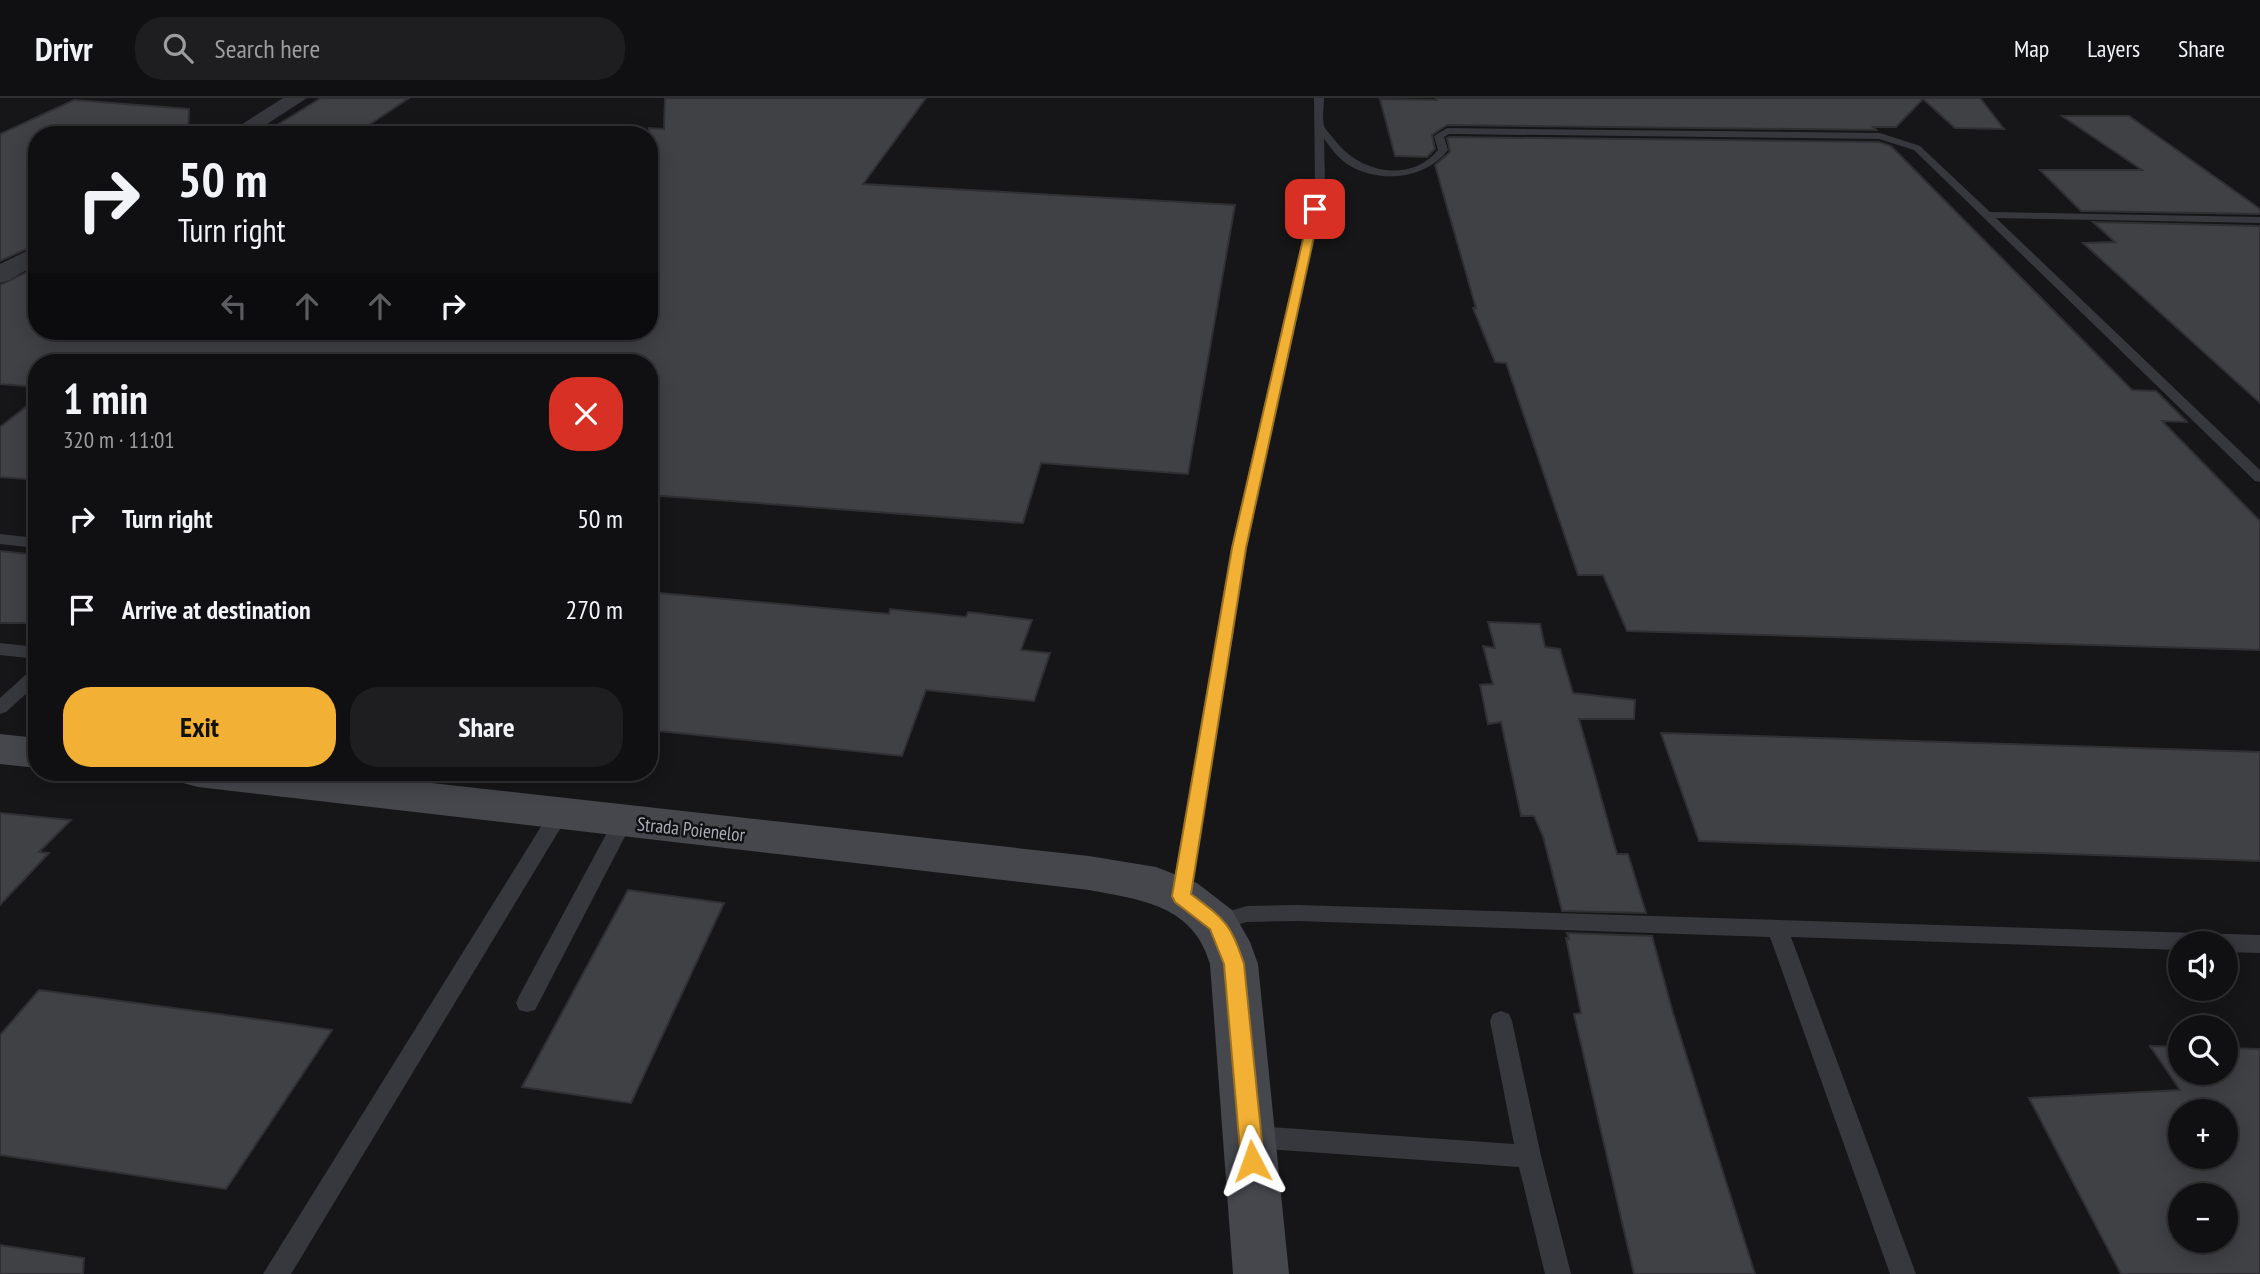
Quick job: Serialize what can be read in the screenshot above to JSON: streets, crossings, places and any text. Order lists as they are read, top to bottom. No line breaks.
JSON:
{"streets":{"main road":["Strada Poienelor"]},"page":{"header":"Drivr","search":"Search here","nav":["Map","Layers","Share"],"turn":["50 m","Turn right"],"heading":["1 min","320 m · 11:01"],"list":[{"name":"Turn right","value":"50 m"},{"name":"Arrive at destination","value":"270 m"}],"buttons":["Exit","Share"],"map_buttons":["+","−"]}}
